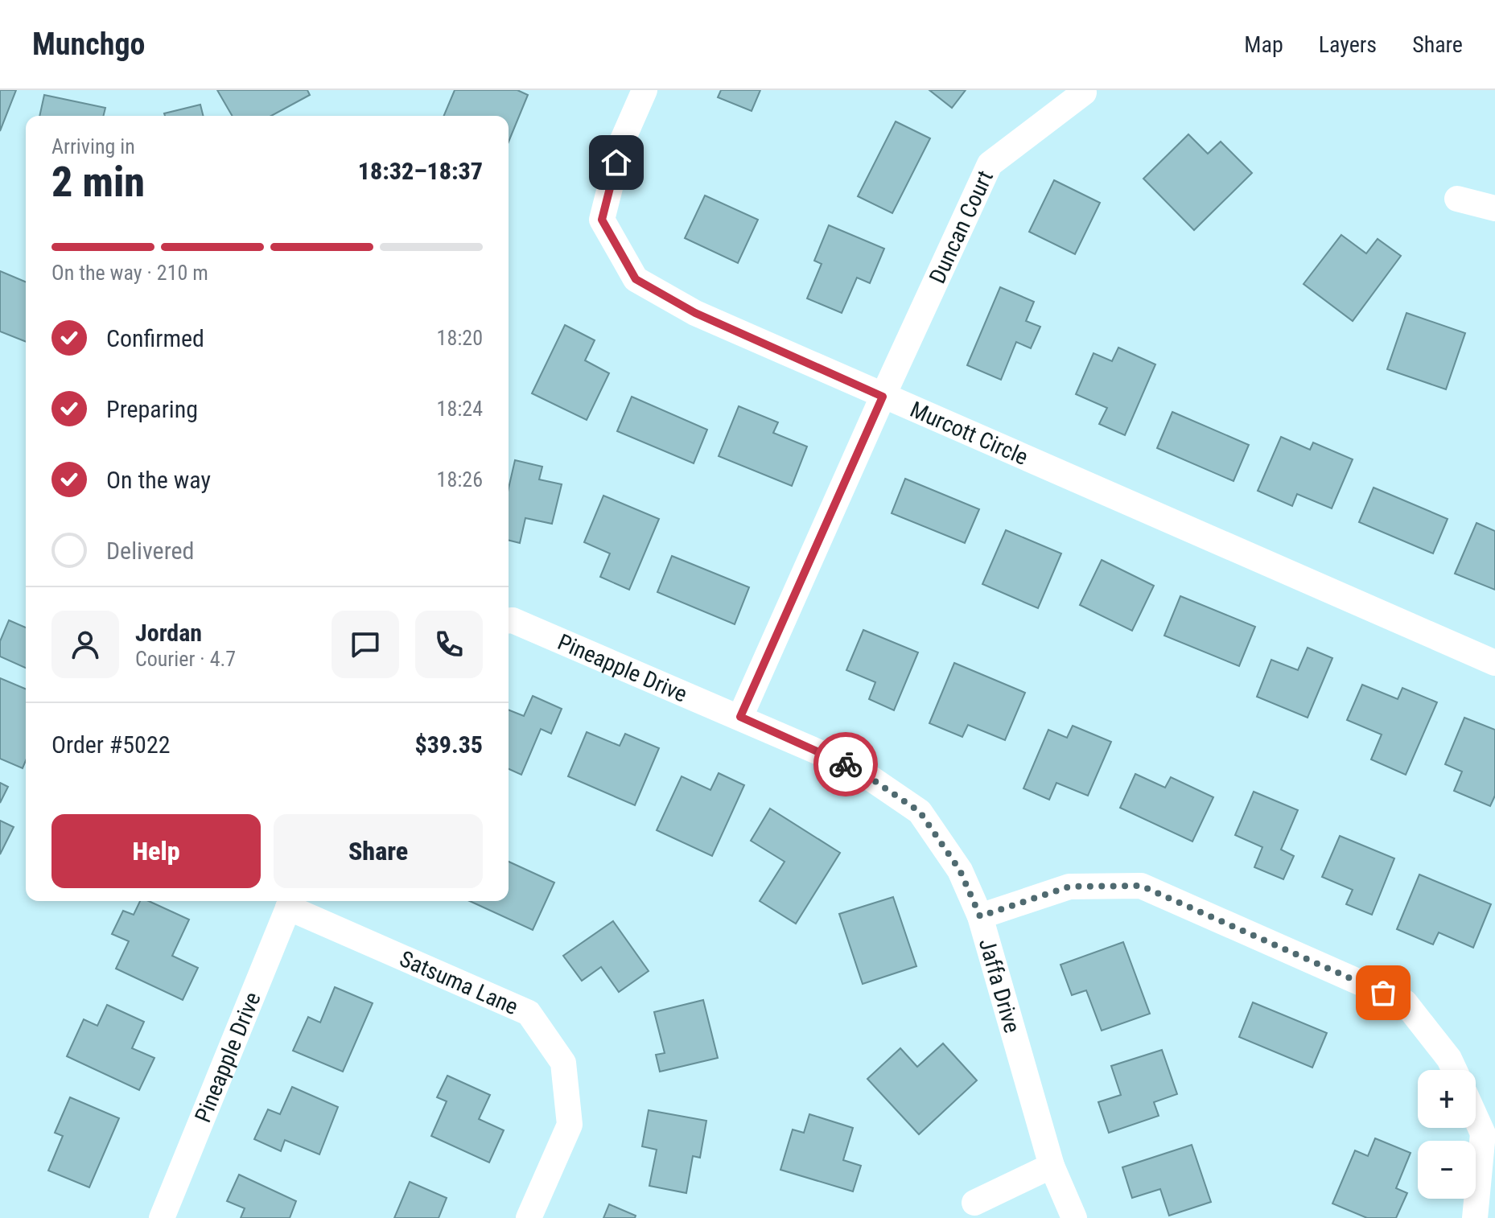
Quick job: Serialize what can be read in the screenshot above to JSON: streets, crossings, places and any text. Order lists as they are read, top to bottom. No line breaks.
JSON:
{"streets":{"street":["Duncan Court","Murcott Circle","Pineapple Drive","Satsuma Lane","Jaffa Drive"]},"crossings":[["Duncan Court","Murcott Circle"],["Duncan Court","Pineapple Drive"],["Duncan Court","Jaffa Drive"],["Pineapple Drive","Satsuma Lane"],["Pineapple Drive","Jaffa Drive"]],"page":{"header":"Munchgo","nav":["Map","Layers","Share"],"heading":["2 min","Arriving in","18:32–18:37"],"panel":["Jordan","Courier · 4.7","Order #5022","$39.35"],"bar":"On the way · 210 m","list":[["Confirmed","18:20"],["Preparing","18:24"],["On the way","18:26"],"Delivered"],"buttons":["Help","Share"],"map_buttons":["+","−"]}}
